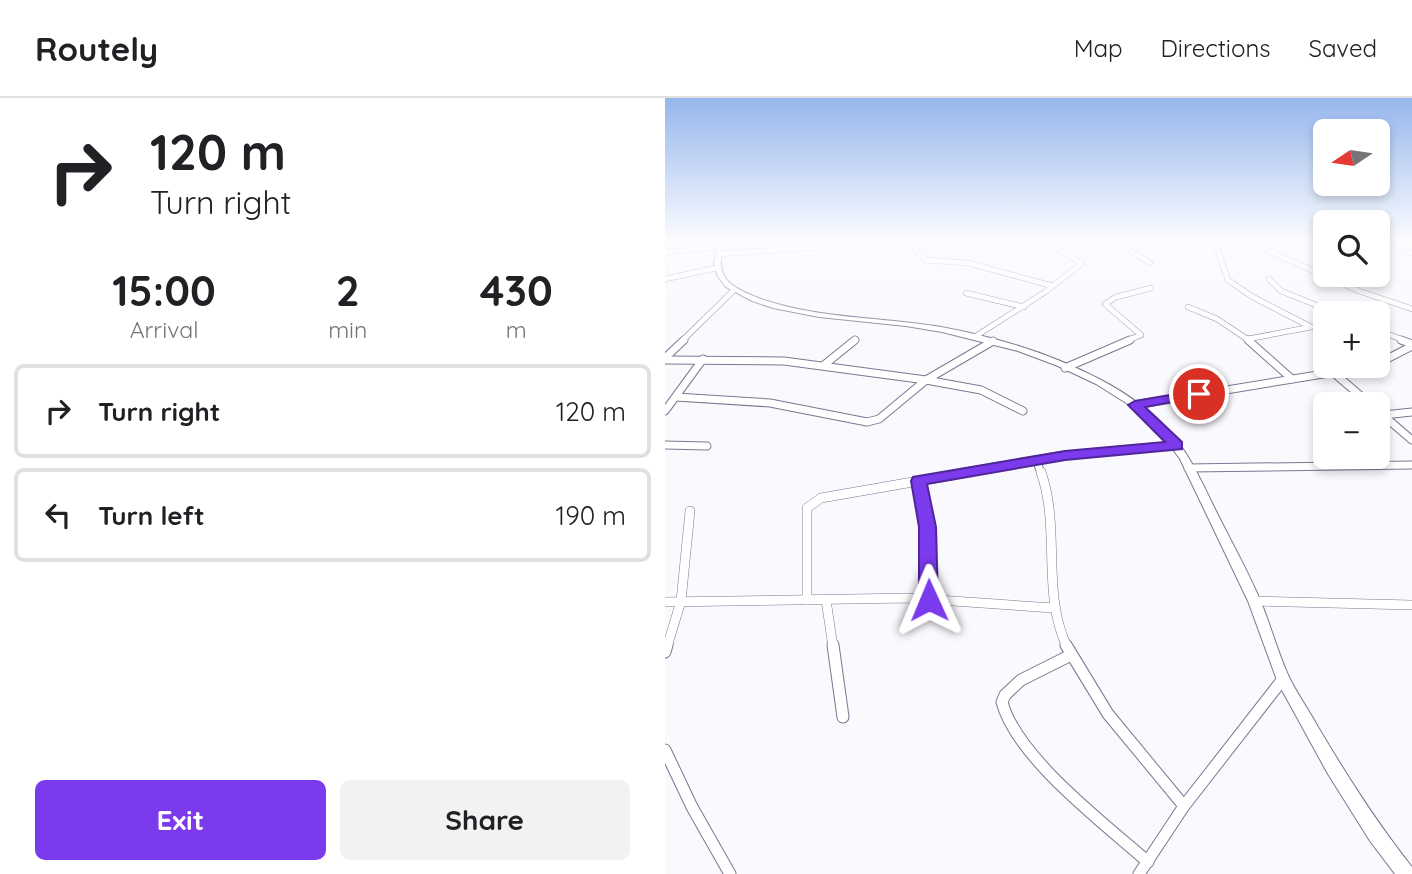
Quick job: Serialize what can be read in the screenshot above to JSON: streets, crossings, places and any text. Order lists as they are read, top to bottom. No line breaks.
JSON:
{"north":"left","page":{"header":"Routely","nav":["Map","Directions","Saved"],"turn":["120 m","Turn right"],"map_buttons":["+","−"],"eta":["15:00","Arrival","2","min","430","m"],"list":[{"name":"Turn right","value":"120 m"},{"name":"Turn left","value":"190 m"}],"buttons":["Exit","Share"]}}
